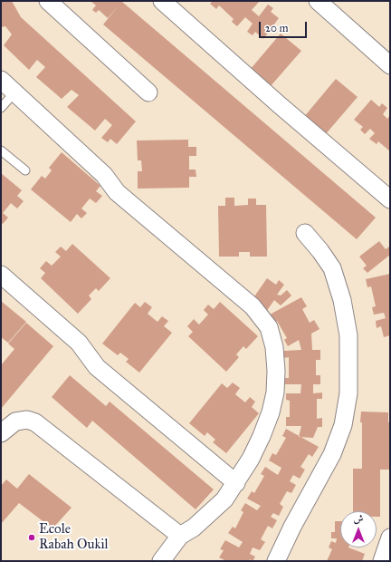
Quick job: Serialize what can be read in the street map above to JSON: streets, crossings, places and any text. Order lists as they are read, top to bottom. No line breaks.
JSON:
{"places":["Ecole Rabah Oukil"],"scale_bar":"20 m","north":"top"}
